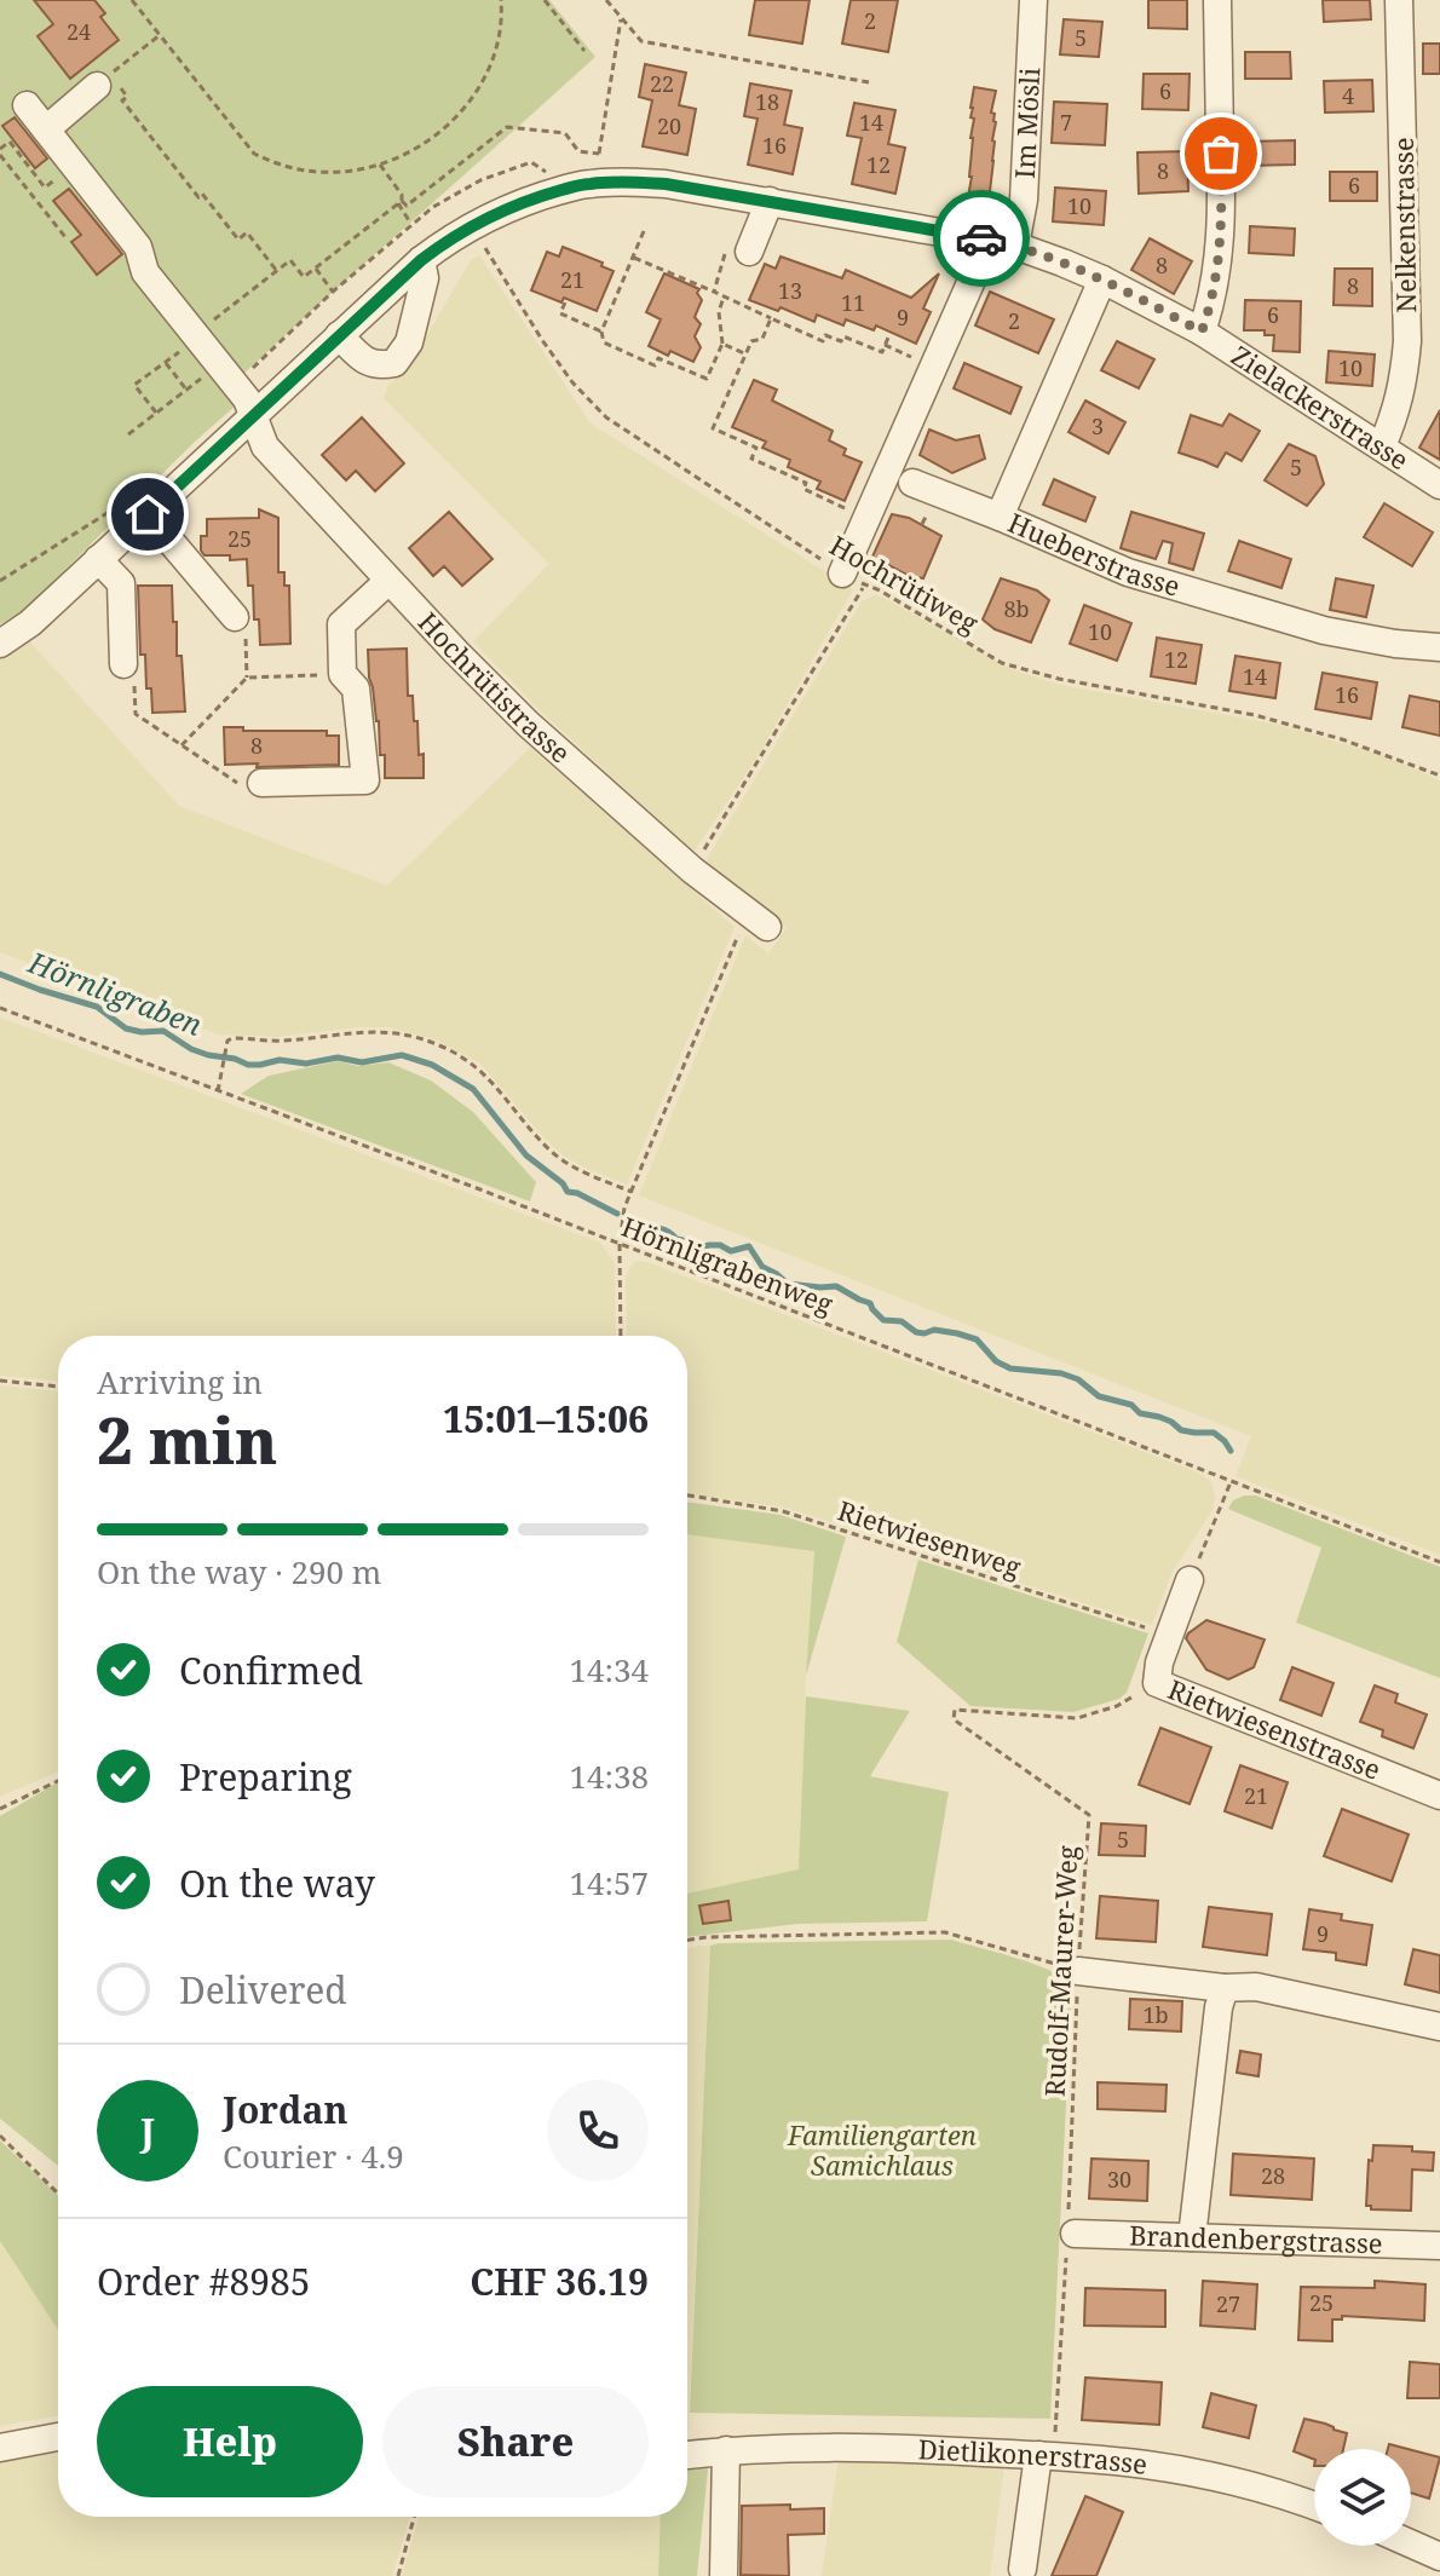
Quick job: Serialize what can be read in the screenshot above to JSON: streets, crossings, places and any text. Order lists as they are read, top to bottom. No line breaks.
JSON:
{"streets":{"street":["Im Mösli","Nelkenstrasse","Zielackerstrasse","Hueberstrasse","Hochrütistrasse","Rietwiesenstrasse","Brandenbergstrasse","Dietlikonerstrasse"],"path":["Hochrütiweg","Hörnligrabenweg","Rietwiesenweg","Rudolf-Maurer-Weg"]},"crossings":[["Im Mösli","Zielackerstrasse"],["Nelkenstrasse","Zielackerstrasse"],["Zielackerstrasse","Hueberstrasse"],["Zielackerstrasse","Hochrütiweg"],["Zielackerstrasse","Hochrütistrasse"],["Rietwiesenweg","Rietwiesenstrasse"],["Rietwiesenstrasse","Rudolf-Maurer-Weg"],["Rudolf-Maurer-Weg","Brandenbergstrasse"],["Rudolf-Maurer-Weg","Dietlikonerstrasse"]],"water":["Hörnligraben"],"parks":["Familiengarten Samichlaus"],"house_numbers":["2","24","5","22","6","4","18","14","7","20","16","12","8","6","10","8","21","8","13","11","6","9","2","10","3","5","25","8b","10","12","14","16","8","21","5","9","1b","28","30","25","27"],"page":{"heading":["2 min","Arriving in","15:01–15:06"],"panel":["Jordan","Courier · 4.9","Order #8985","CHF 36.19"],"bar":"On the way · 290 m","list":[["Confirmed","14:34"],["Preparing","14:38"],["On the way","14:57"],"Delivered"],"round":"J","buttons":["Help","Share"]}}
